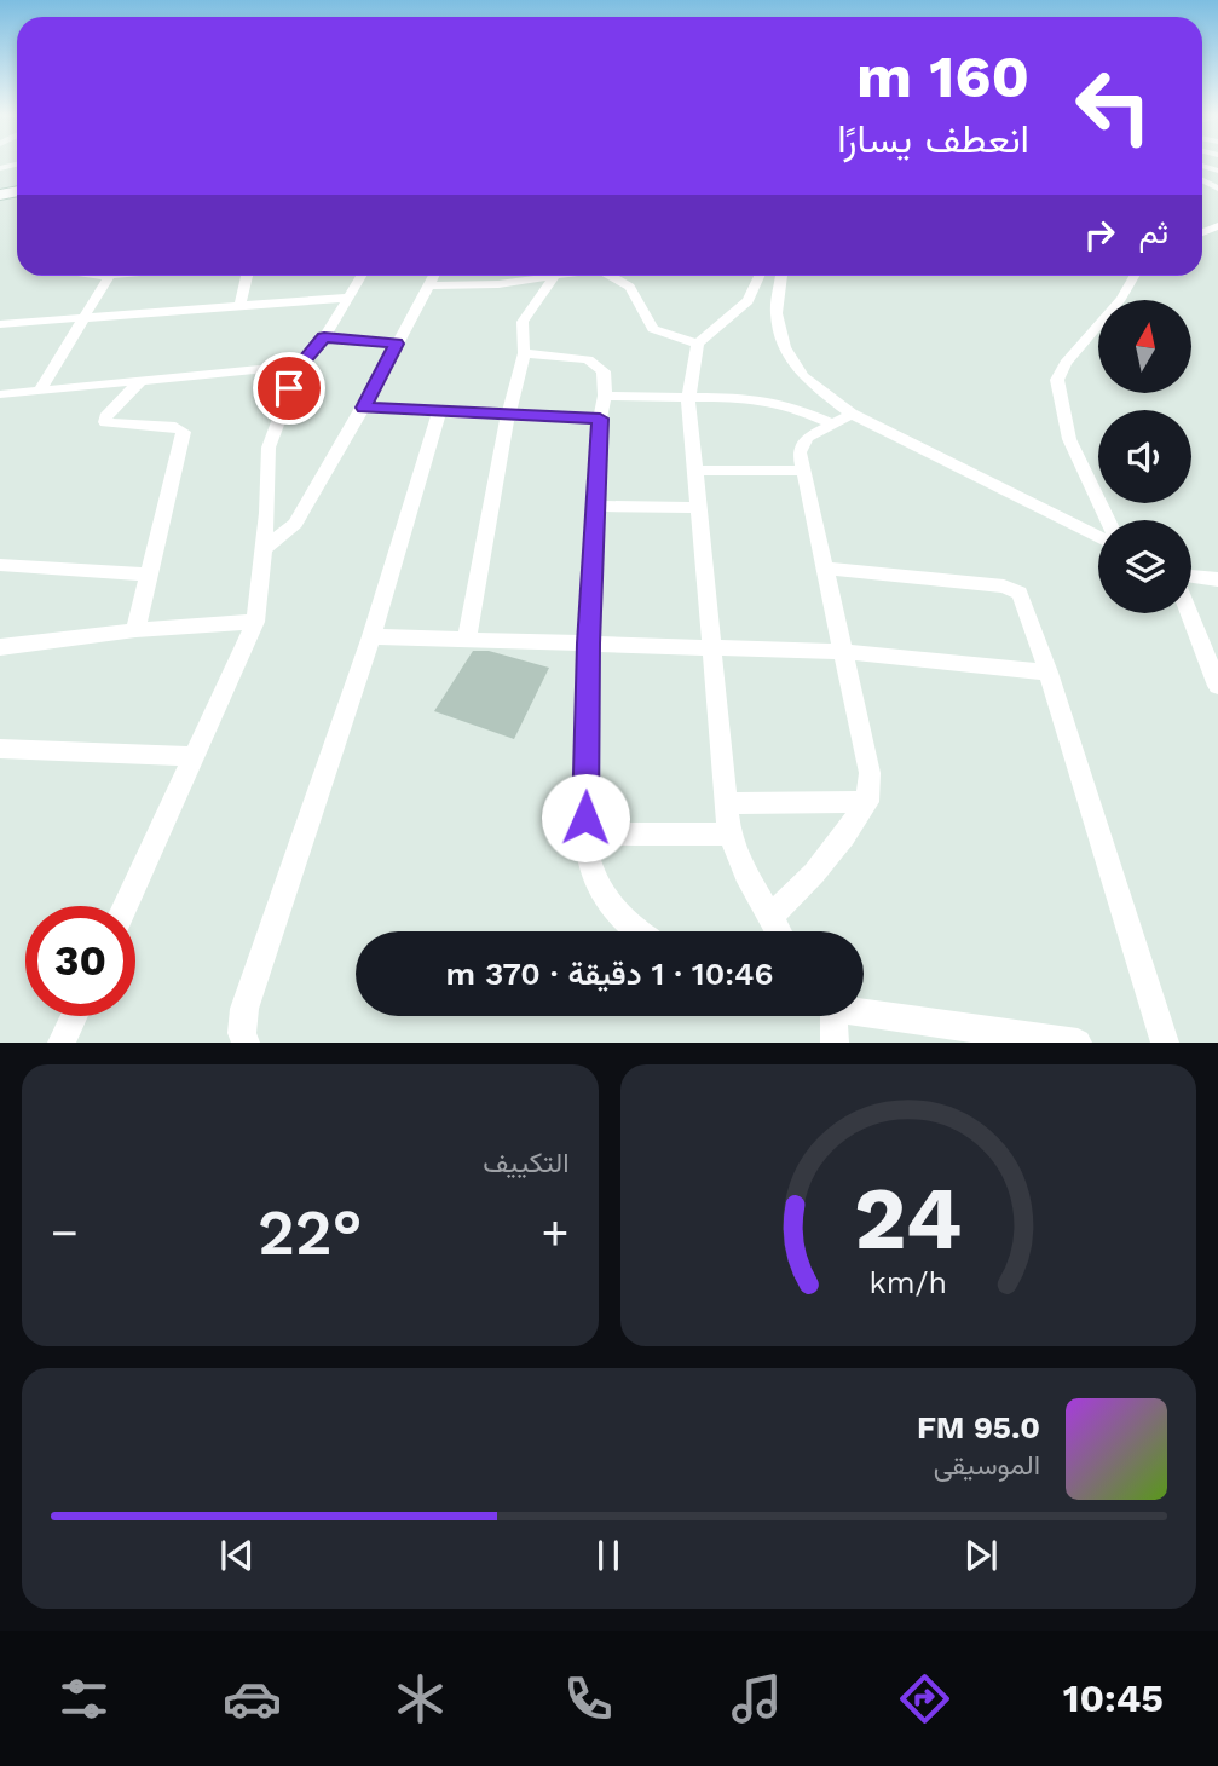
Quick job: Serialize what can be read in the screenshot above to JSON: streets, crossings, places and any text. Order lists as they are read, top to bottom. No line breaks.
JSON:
{"north":"top","page":{"turn":["160 m","انعطف يسارًا"],"then":"ثم","limit":"30","trip":"10:46 · 1 دقيقة · 370 m","tile":"التكييف","heat":["−","22°","+"],"song":["95.0 FM","الموسيقى"],"tabs":"10:45","gauge":["24","km/h"]}}
